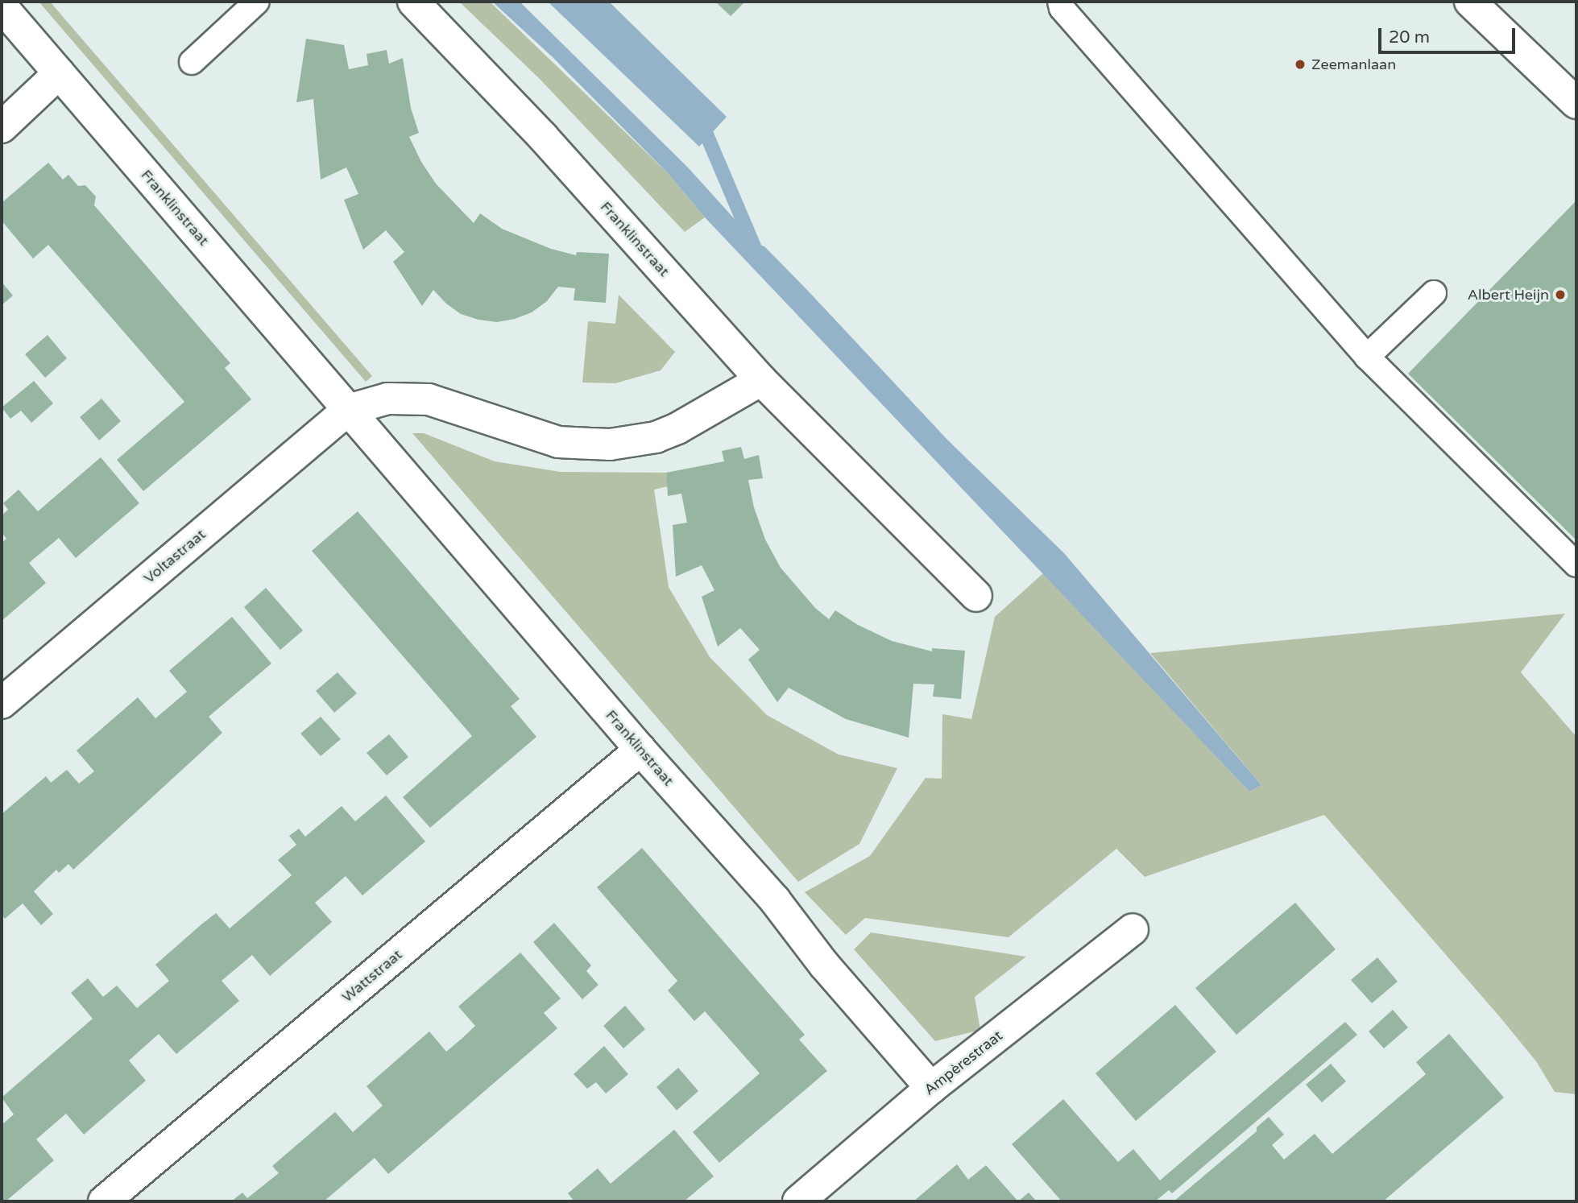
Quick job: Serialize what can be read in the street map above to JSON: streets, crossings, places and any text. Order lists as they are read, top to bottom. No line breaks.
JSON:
{"streets":{"street":["Franklinstraat","Voltastraat","Wattstraat","Ampèrestraat"]},"crossings":[["Franklinstraat","Voltastraat"],["Franklinstraat","Wattstraat"],["Franklinstraat","Ampèrestraat"]],"places":["Zeemanlaan","Albert Heijn"],"scale_bar":"20 m"}
